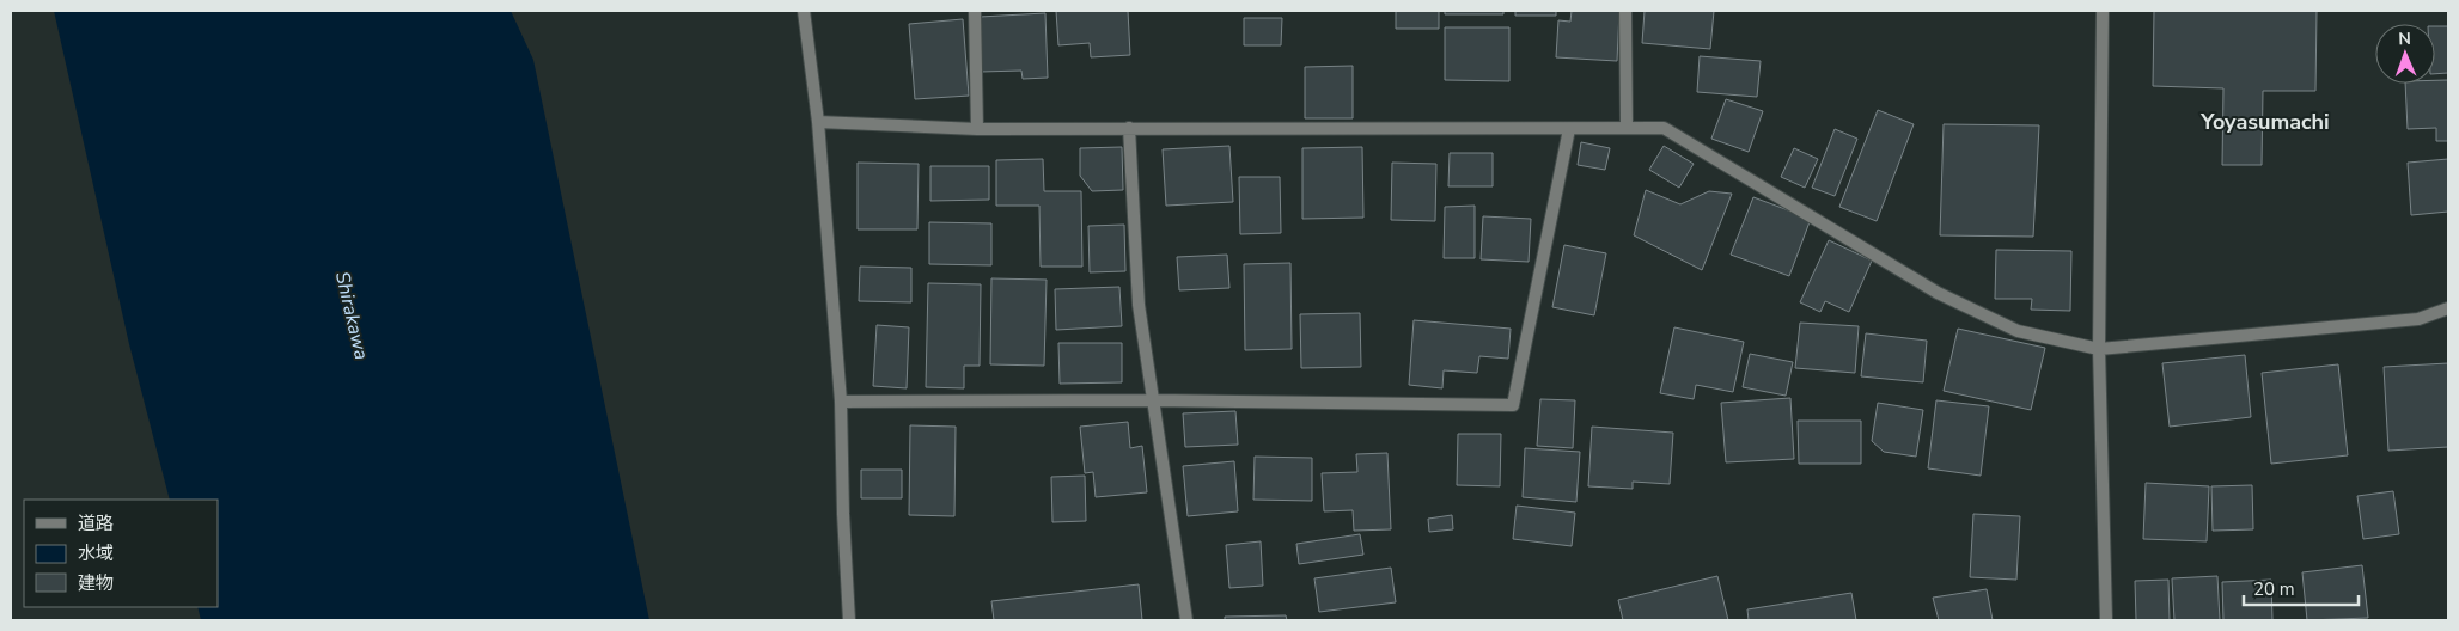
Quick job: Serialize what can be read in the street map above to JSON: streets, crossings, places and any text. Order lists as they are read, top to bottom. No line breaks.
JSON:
{"districts":["Yoyasumachi"],"water":["Shirakawa"],"legend":["道路","水域","建物"],"scale_bar":"20 m","north":"top"}
